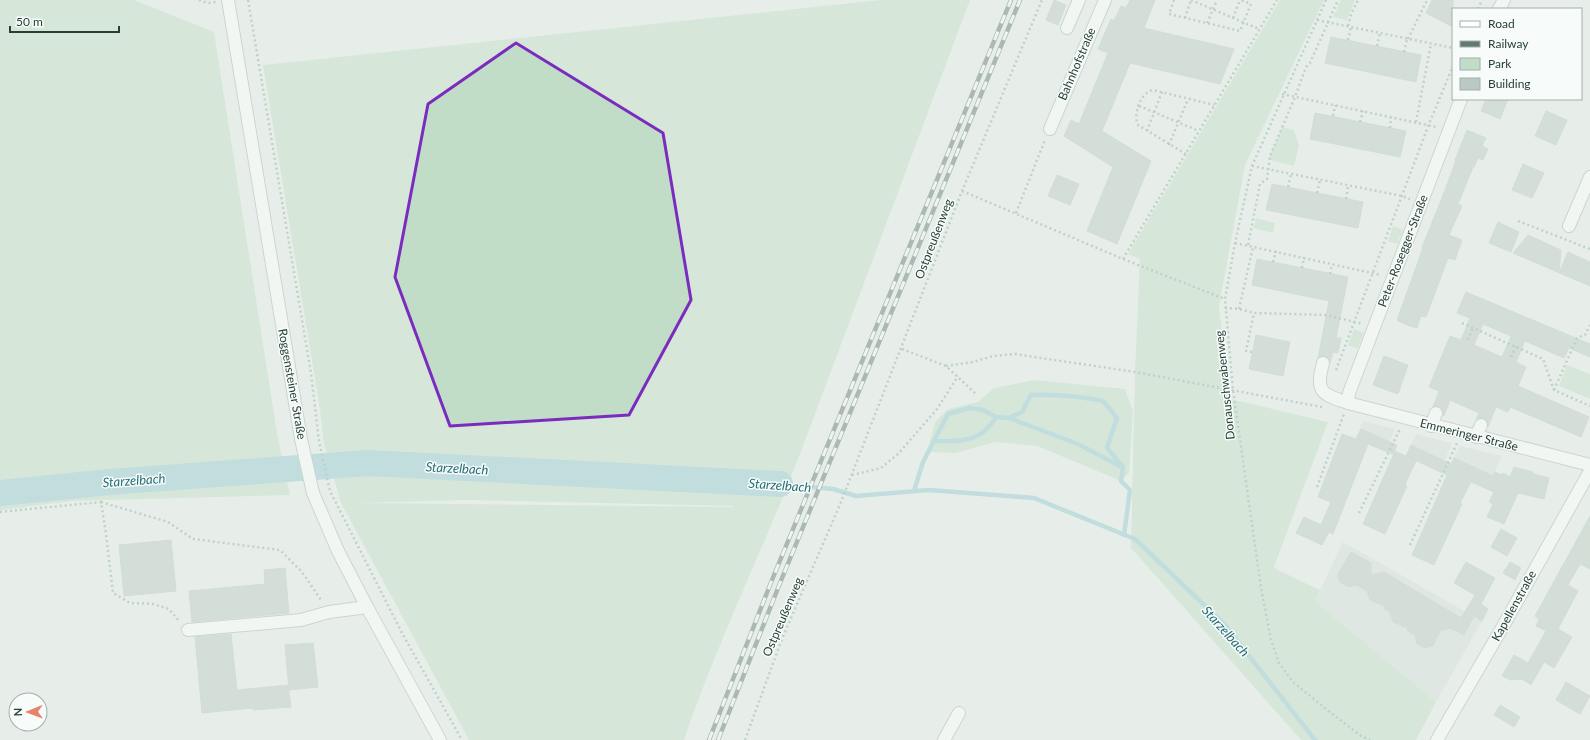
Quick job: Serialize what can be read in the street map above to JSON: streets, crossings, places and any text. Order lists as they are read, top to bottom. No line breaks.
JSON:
{"streets":{"street":["Bahnhofstraße","Peter-Rosegger-Straße","Roggensteiner Straße","Emmeringer Straße","Kapellenstraße"],"path":["Ostpreußenweg","Donauschwabenweg"]},"crossings":[["Peter-Rosegger-Straße","Emmeringer Straße"]],"water":["Starzelbach"],"legend":["Road","Railway","Park","Building"],"scale_bar":"50 m","north":"left"}
